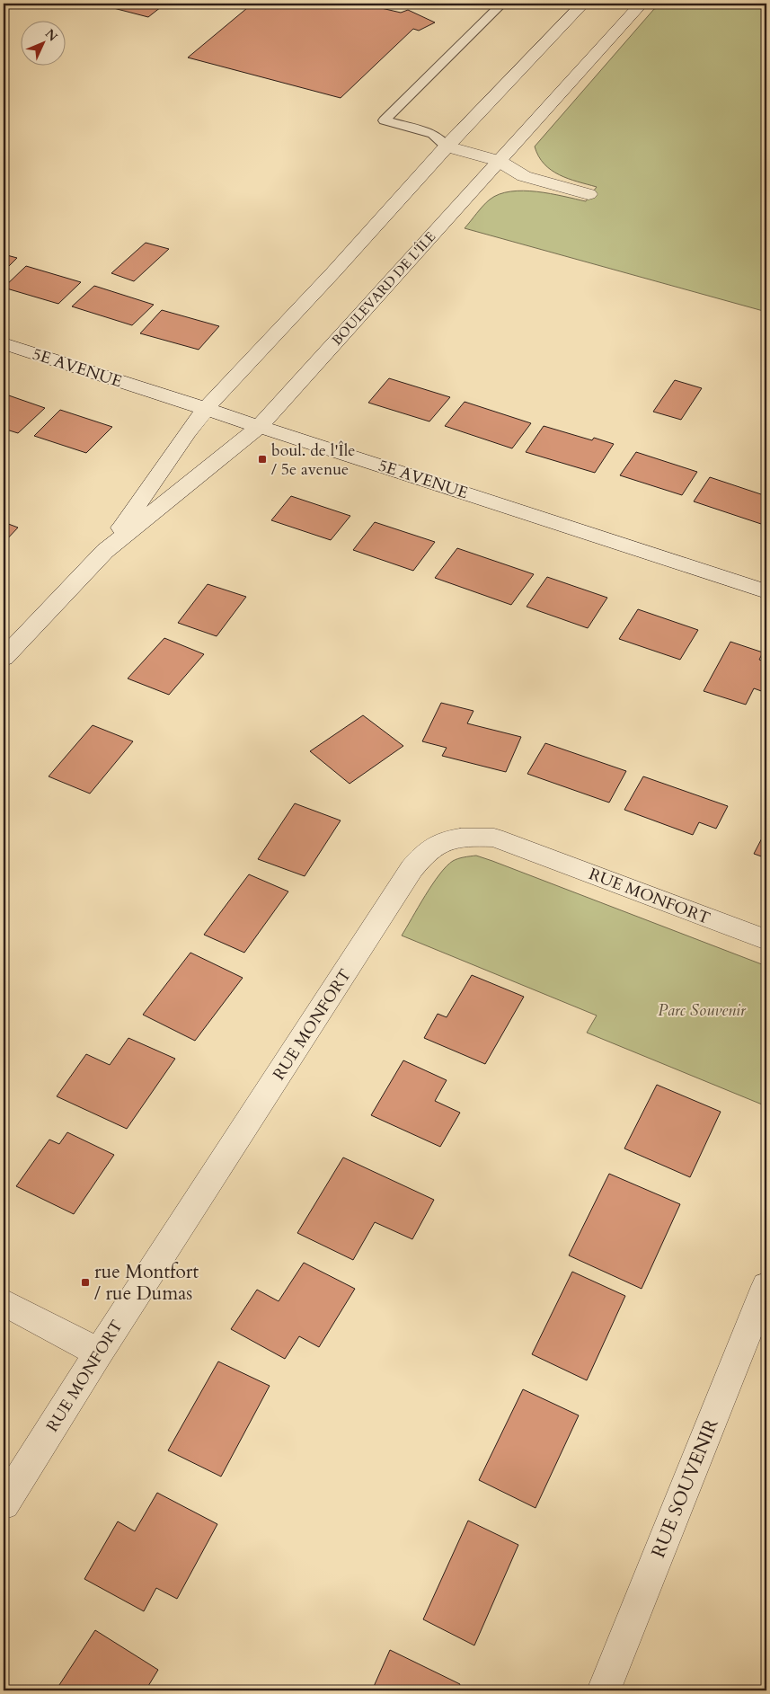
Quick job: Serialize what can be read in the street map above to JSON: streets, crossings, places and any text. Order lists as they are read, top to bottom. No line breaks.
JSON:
{"streets":{"street":["BOULEVARD DE L'ÎLE","5E AVENUE","RUE MONFORT","RUE SOUVENIR"]},"crossings":[["BOULEVARD DE L'ÎLE","5E AVENUE"]],"parks":["Parc Souvenir"],"places":{"transit":["boul. de l'Île / 5e avenue","rue Montfort / rue Dumas"]},"north":"top right"}
